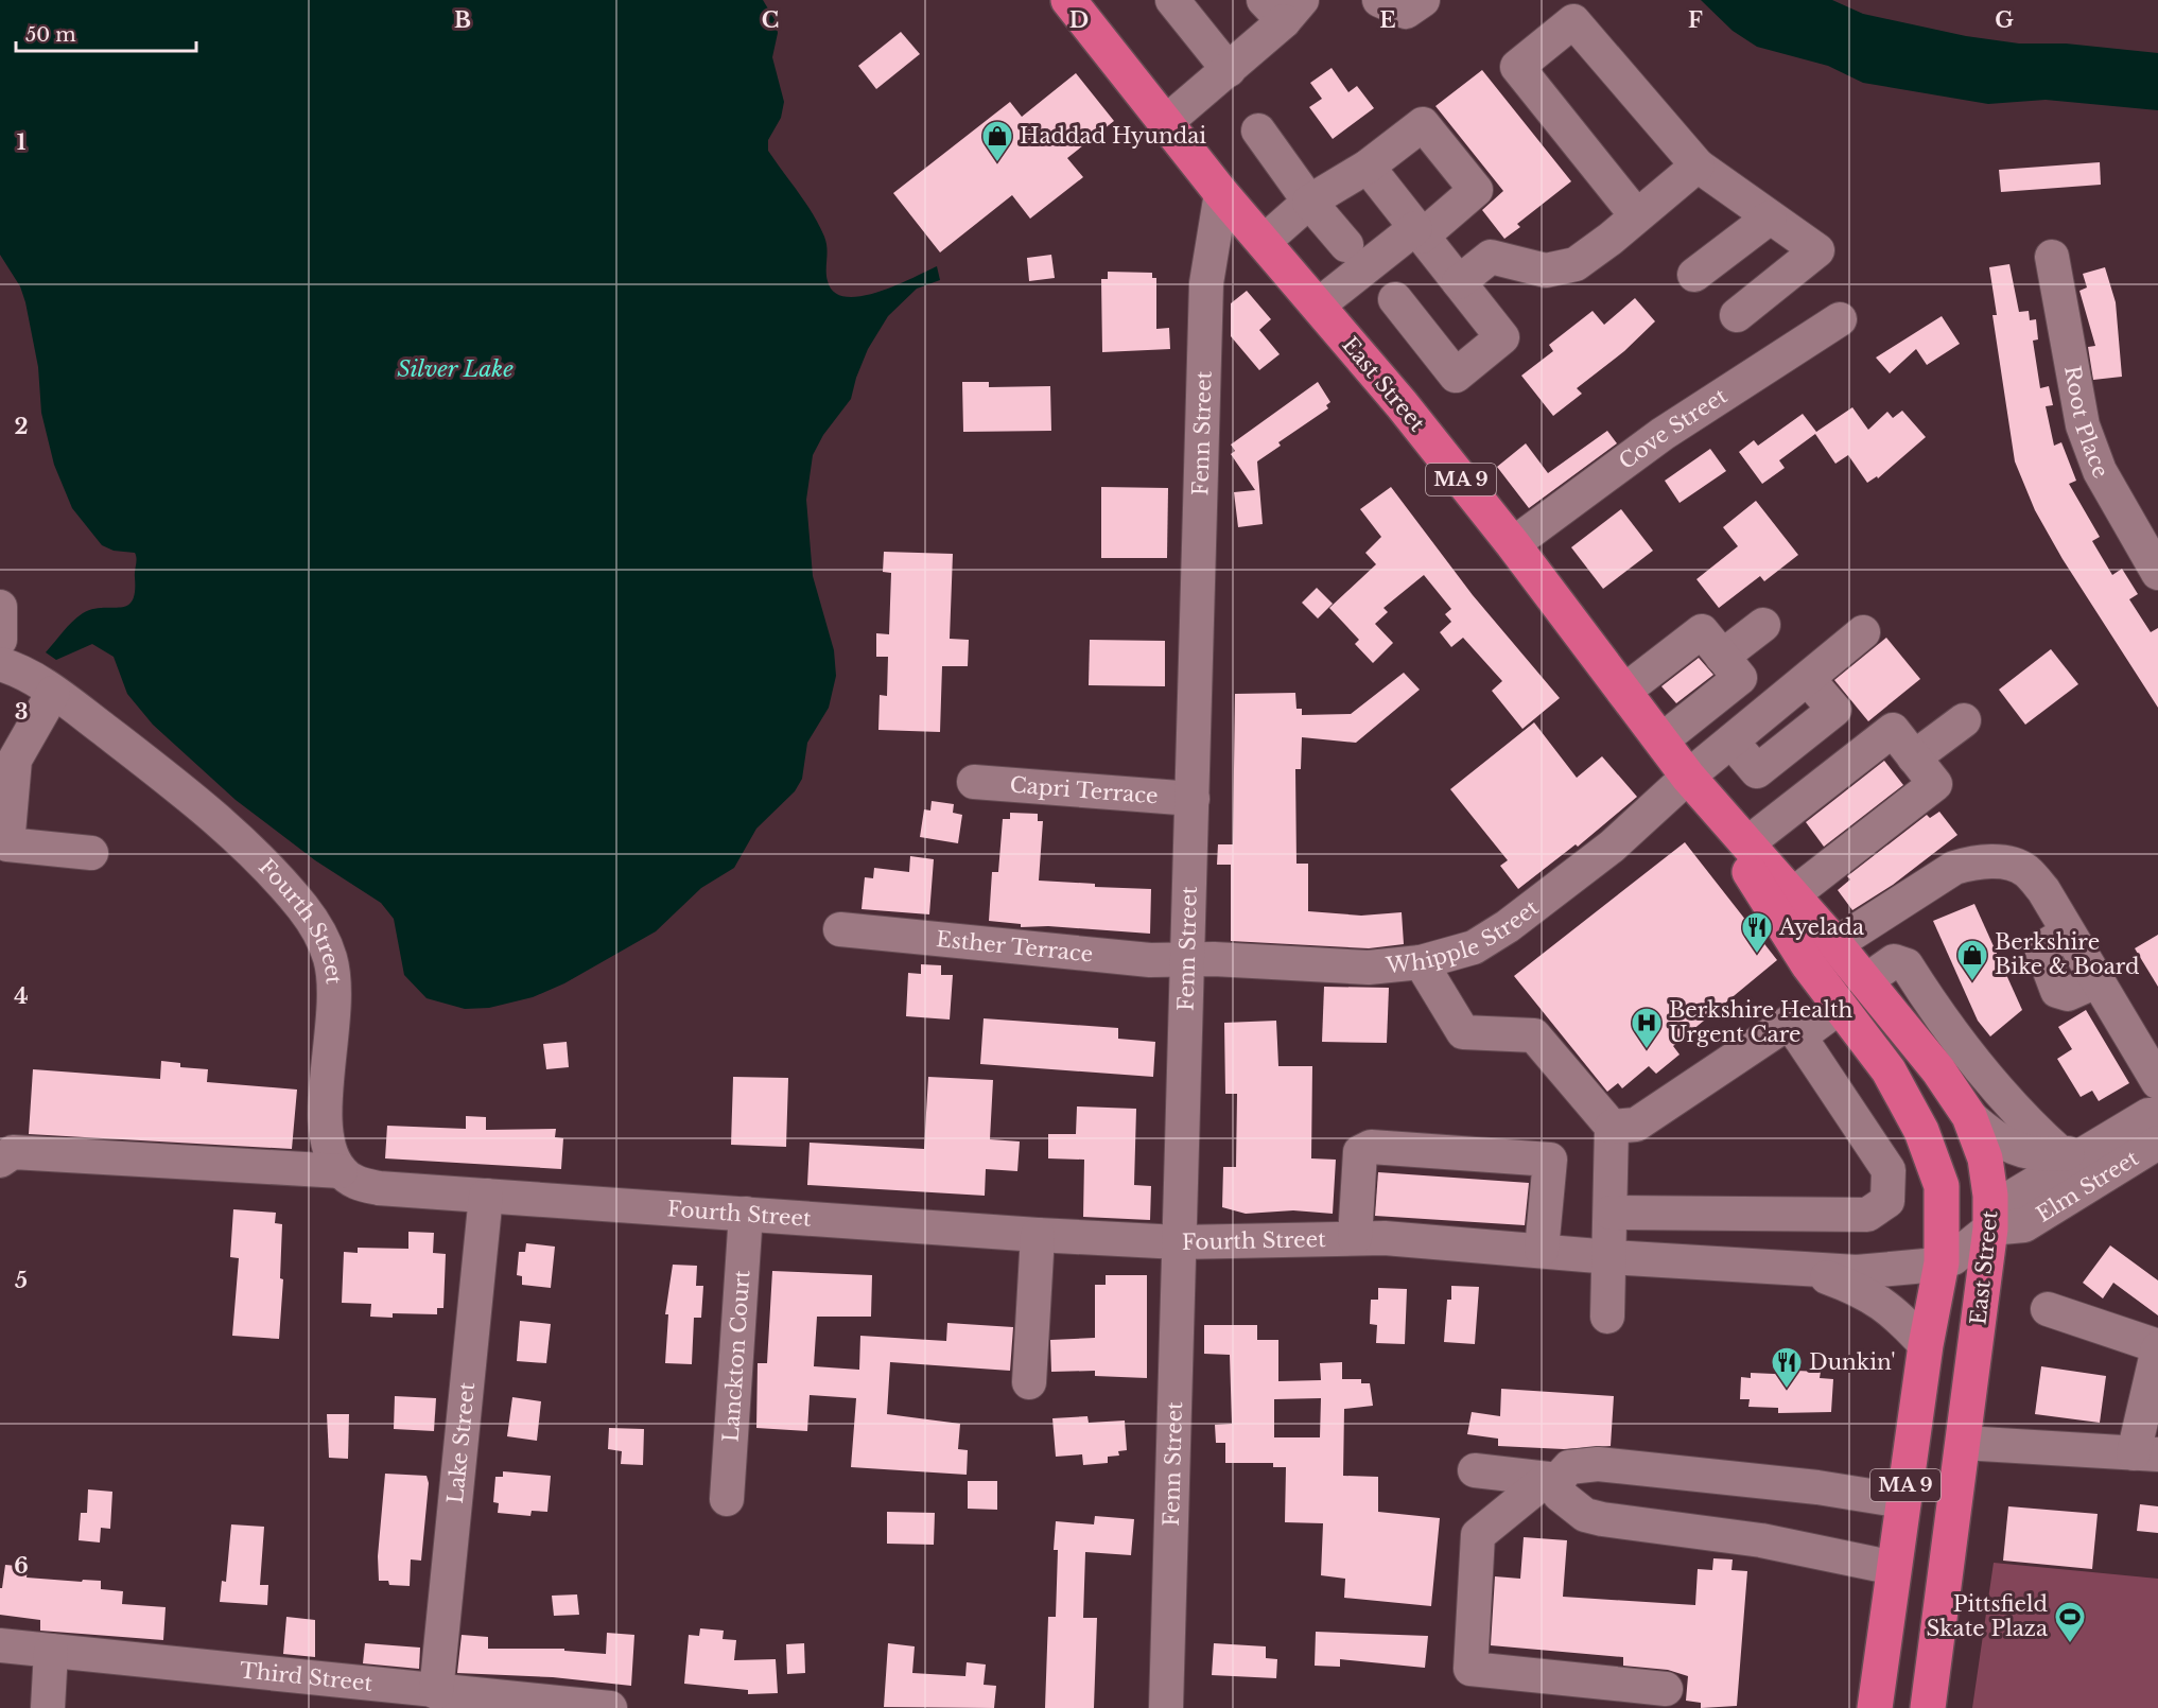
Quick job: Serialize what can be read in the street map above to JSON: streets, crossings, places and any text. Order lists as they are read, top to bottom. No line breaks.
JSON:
{"streets":{"highway":["East Street","MA 9"],"street":["Root Place","Cove Street","Fenn Street","Capri Terrace","Fourth Street","Whipple Street","Esther Terrace","Elm Street","Lanckton Court","Lake Street","Third Street"]},"crossings":[["East Street","Cove Street"],["East Street","Fenn Street"],["East Street","Fourth Street"],["East Street","Whipple Street"],["East Street","Elm Street"],["Fenn Street","Capri Terrace"],["Fenn Street","Fourth Street"],["Fenn Street","Whipple Street"],["Fenn Street","Esther Terrace"],["Fourth Street","Elm Street"],["Fourth Street","Lanckton Court"],["Fourth Street","Lake Street"],["Whipple Street","Esther Terrace"],["Lake Street","Third Street"]],"water":["Silver Lake"],"places":{"shop":["Haddad Hyundai","Berkshire Bike & Board"],"restaurant":["Ayelada","Dunkin'"],"hospital":["Berkshire Health Urgent Care"],"sports":["Pittsfield Skate Plaza"]},"scale_bar":"50 m","grid":{"columns":["B","C","D","E","F","G"],"rows":["1","2","3","4","5","6"]}}
